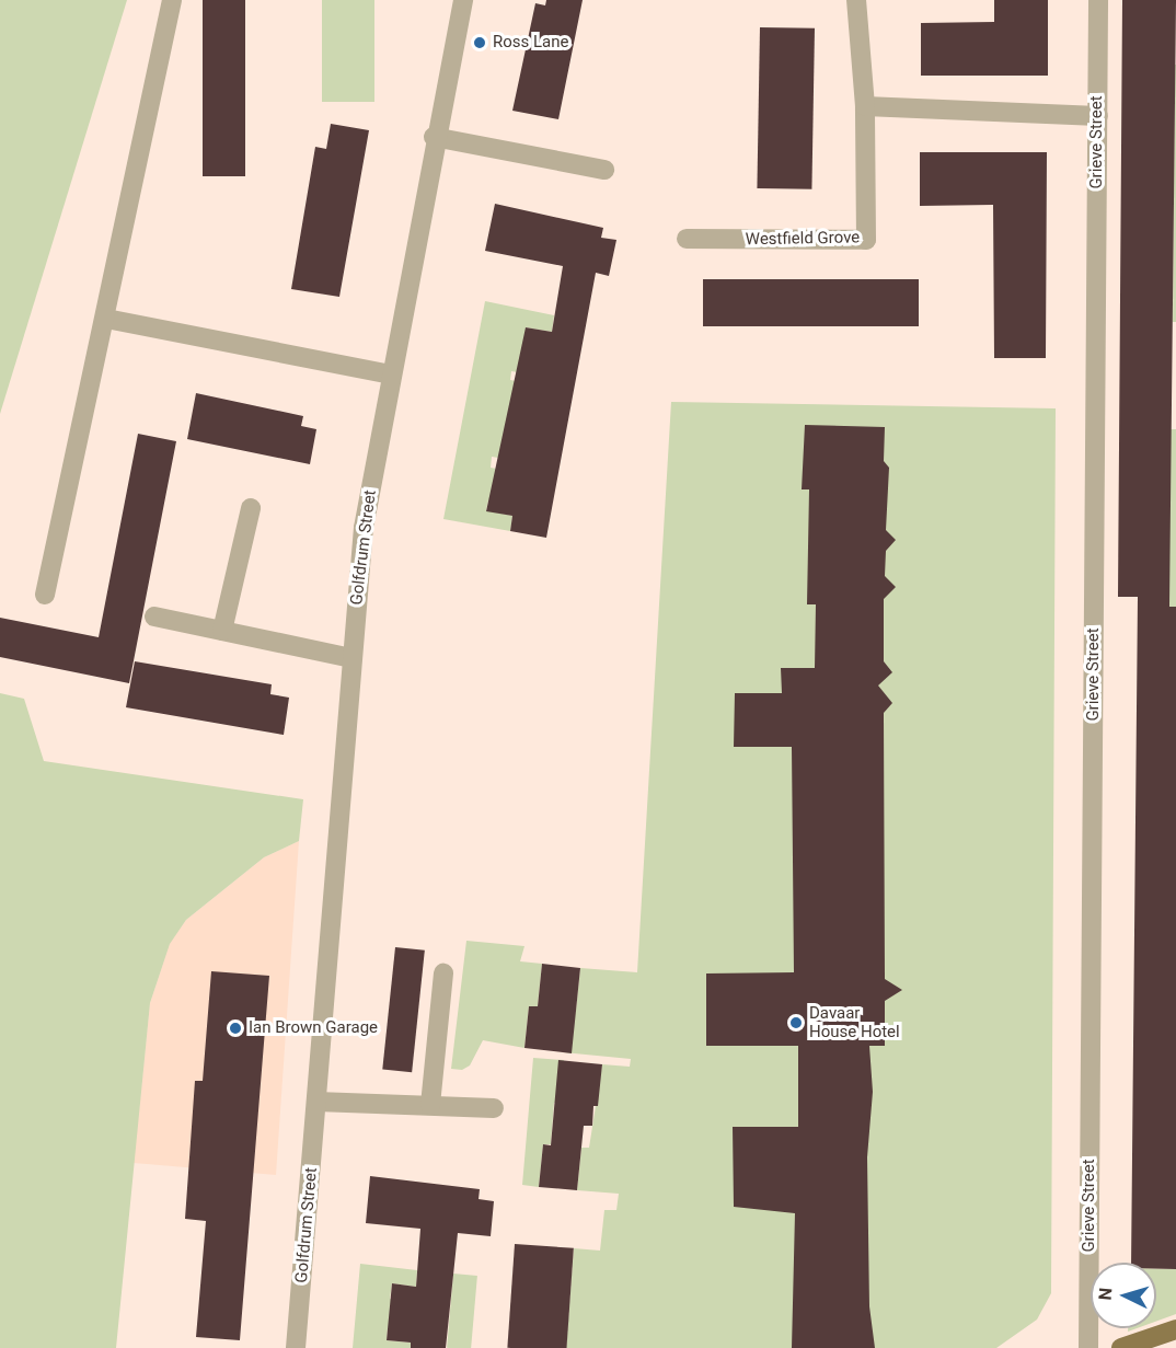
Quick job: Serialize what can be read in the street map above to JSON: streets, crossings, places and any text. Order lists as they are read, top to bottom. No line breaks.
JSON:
{"streets":{"street":["Grieve Street","Westfield Grove","Golfdrum Street"]},"places":["Ross Lane","Davaar House Hotel","Ian Brown Garage"],"north":"left"}
